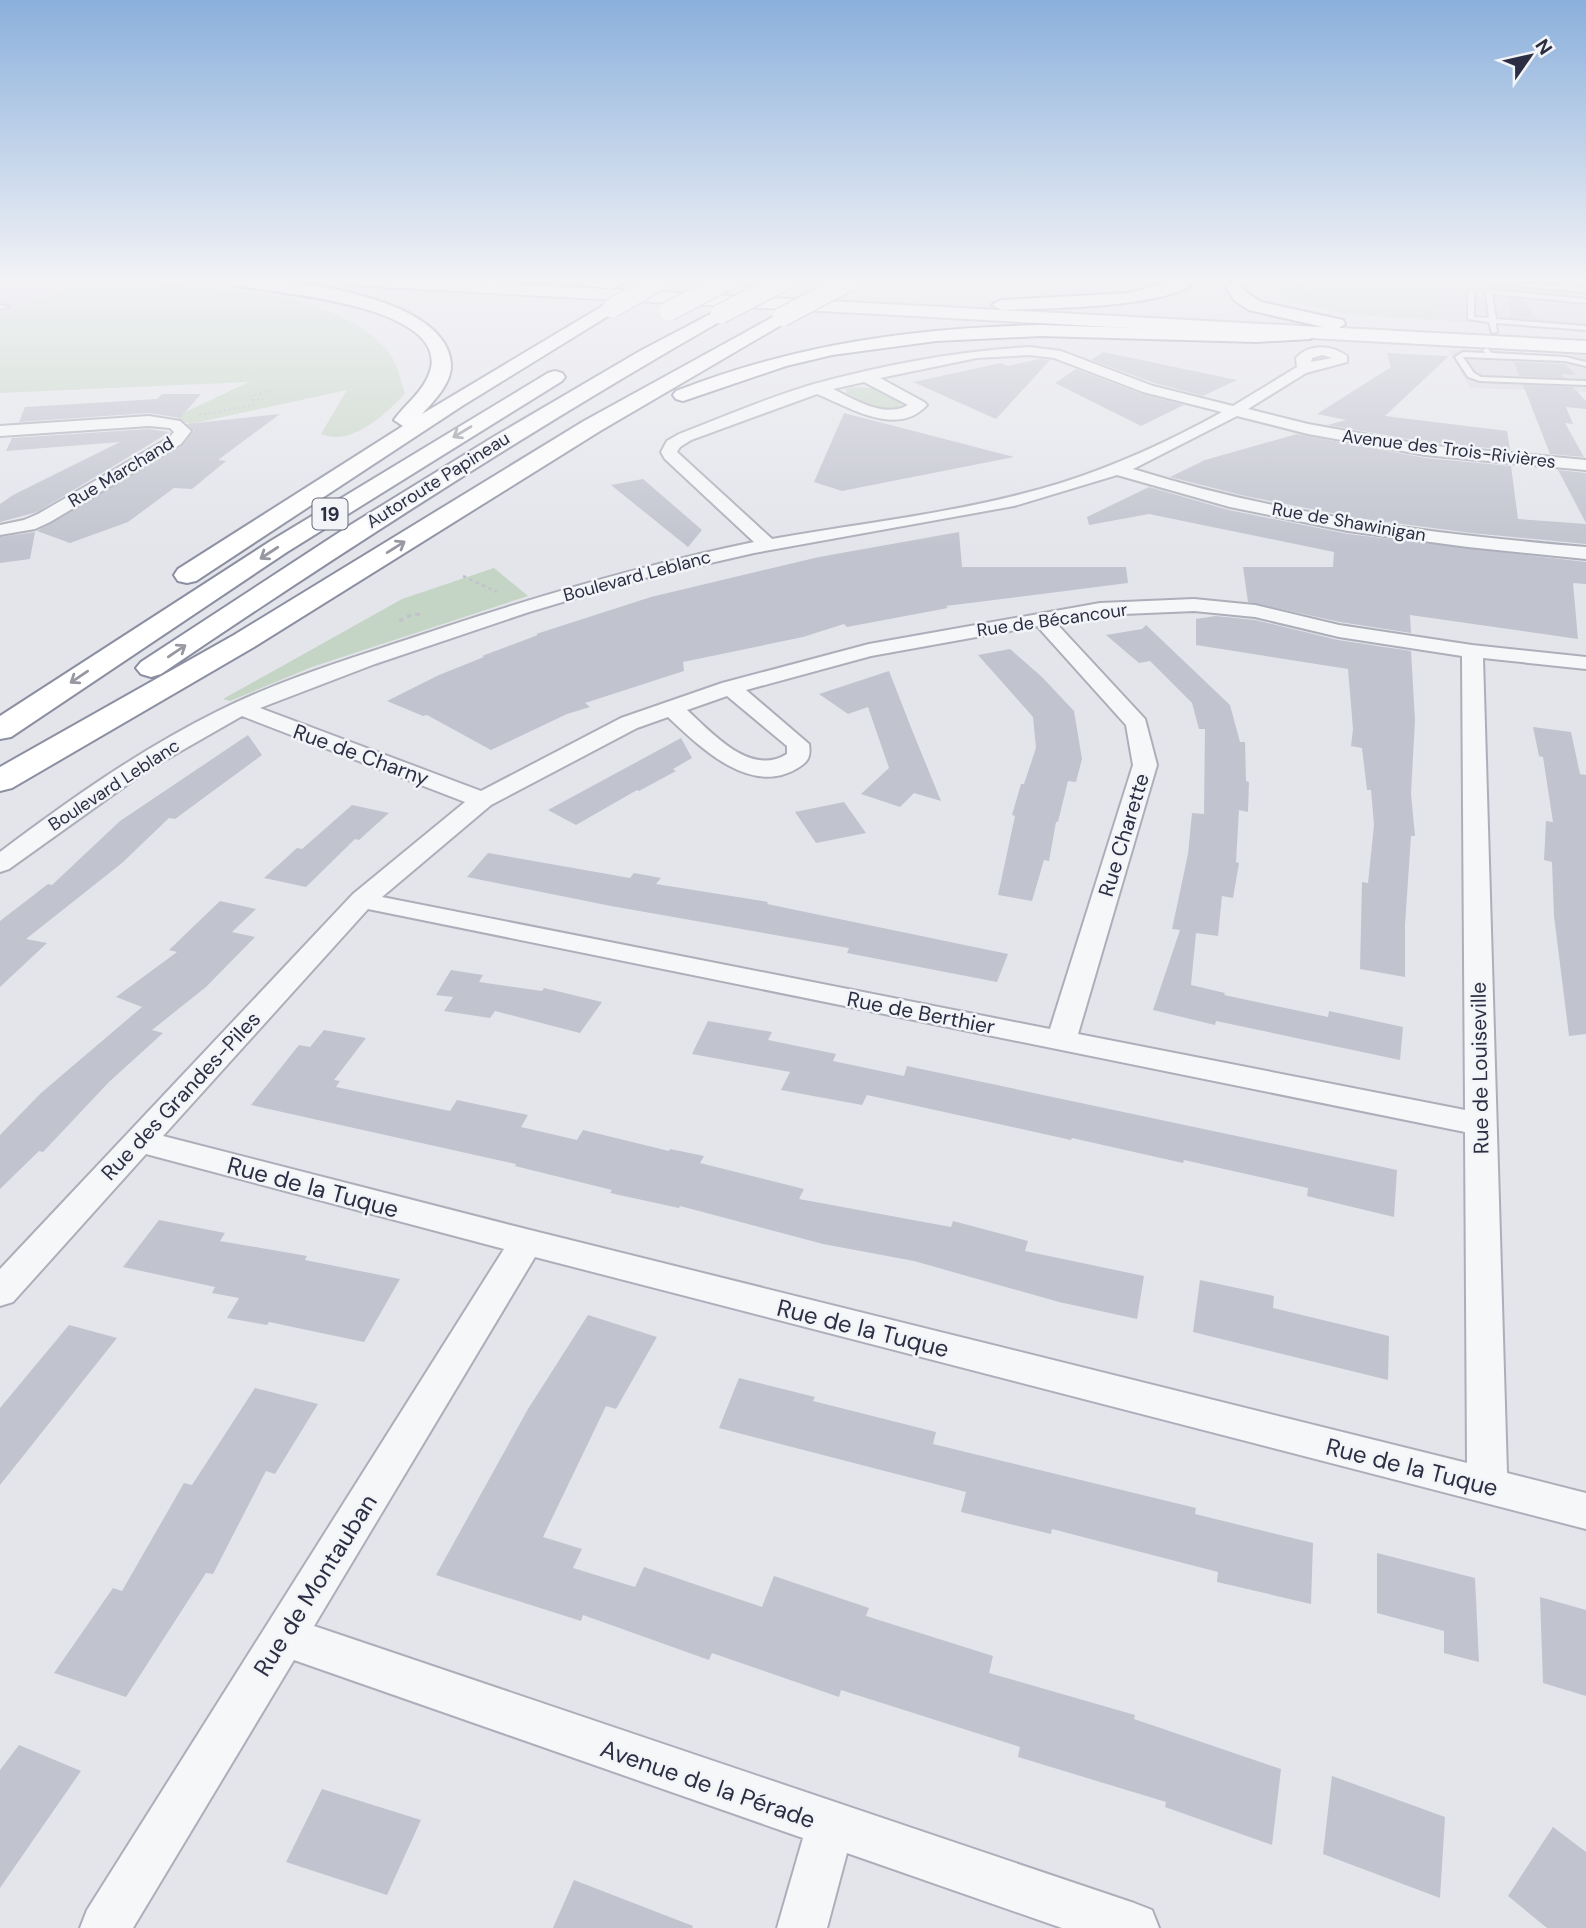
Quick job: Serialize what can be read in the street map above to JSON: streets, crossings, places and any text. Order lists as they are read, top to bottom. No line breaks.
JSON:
{"streets":{"main road":["Autoroute Papineau","19"],"street":["Avenue des Trois-Rivières","Rue Marchand","Rue de Shawinigan","Boulevard Leblanc","Rue de Bécancour","Rue de Charny","Rue Charette","Rue de Berthier","Rue de Louiseville","Rue des Grandes-Piles","Rue de la Tuque","Rue de Montauban","Avenue de la Pérade"]},"crossings":[["Avenue des Trois-Rivières","Boulevard Leblanc"],["Rue de Shawinigan","Boulevard Leblanc"],["Boulevard Leblanc","Rue de Charny"],["Rue de Bécancour","Rue de Charny"],["Rue de Bécancour","Rue Charette"],["Rue de Bécancour","Rue de Berthier"],["Rue de Bécancour","Rue de Louiseville"],["Rue de Bécancour","Rue des Grandes-Piles"],["Rue Charette","Rue de Berthier"],["Rue de Berthier","Rue de Louiseville"],["Rue de Berthier","Rue des Grandes-Piles"],["Rue de Louiseville","Rue de la Tuque"],["Rue des Grandes-Piles","Rue de la Tuque"],["Rue de la Tuque","Rue de Montauban"],["Rue de Montauban","Avenue de la Pérade"]],"north":"top right"}
